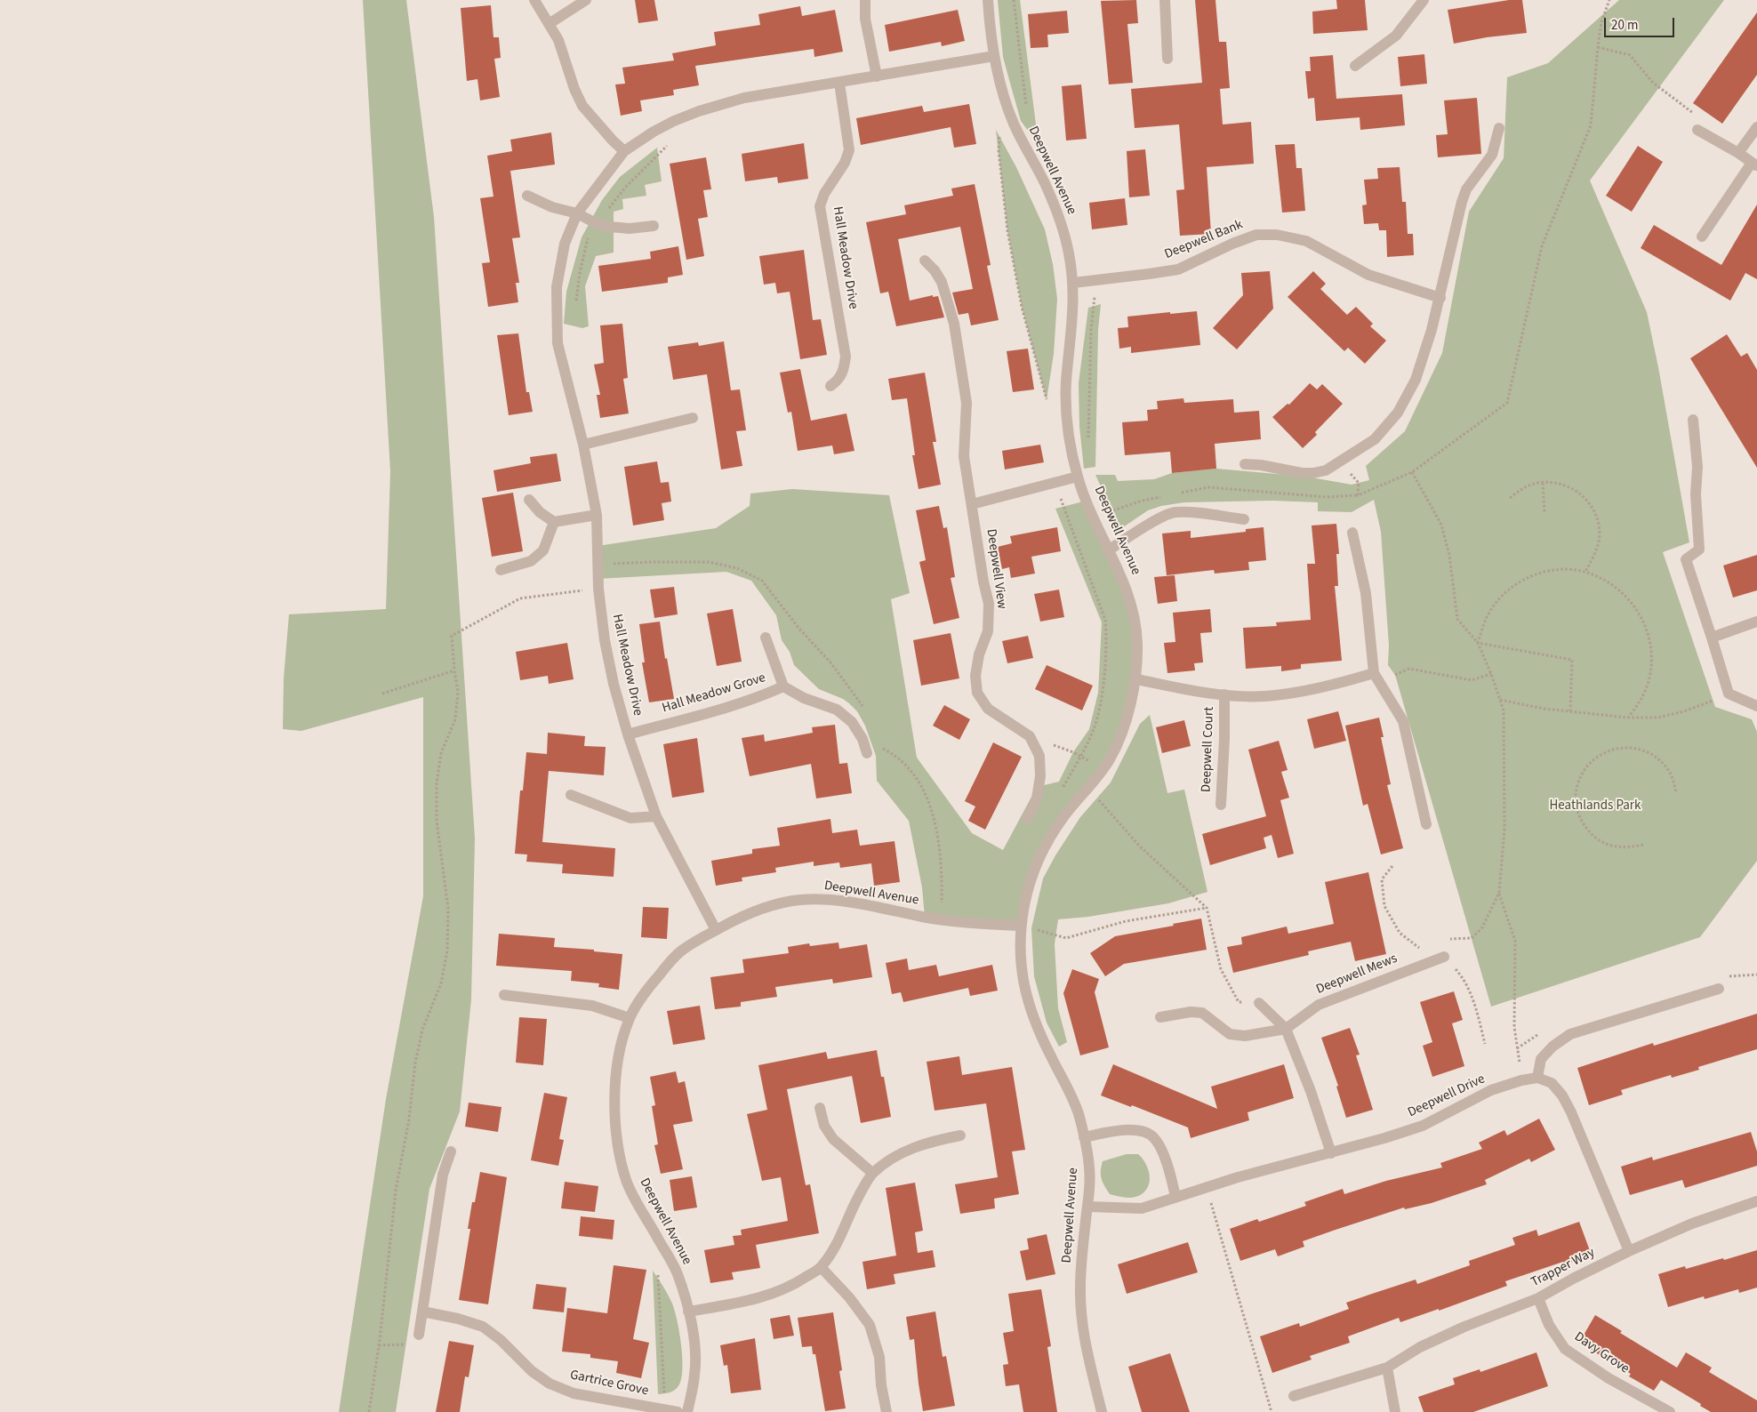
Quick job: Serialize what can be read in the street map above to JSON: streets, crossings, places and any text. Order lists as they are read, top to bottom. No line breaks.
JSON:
{"streets":{"street":["Deepwell Avenue","Deepwell Bank","Hall Meadow Drive","Deepwell View","Hall Meadow Grove","Deepwell Court","Deepwell Mews","Deepwell Drive","Trapper Way","Davy Grove","Gartrice Grove"]},"crossings":[["Deepwell Avenue","Deepwell Bank"],["Deepwell Avenue","Hall Meadow Drive"],["Deepwell Avenue","Deepwell Court"],["Deepwell Avenue","Deepwell Drive"],["Hall Meadow Drive","Hall Meadow Grove"],["Trapper Way","Davy Grove"]],"parks":["Heathlands Park"],"scale_bar":"20 m"}
